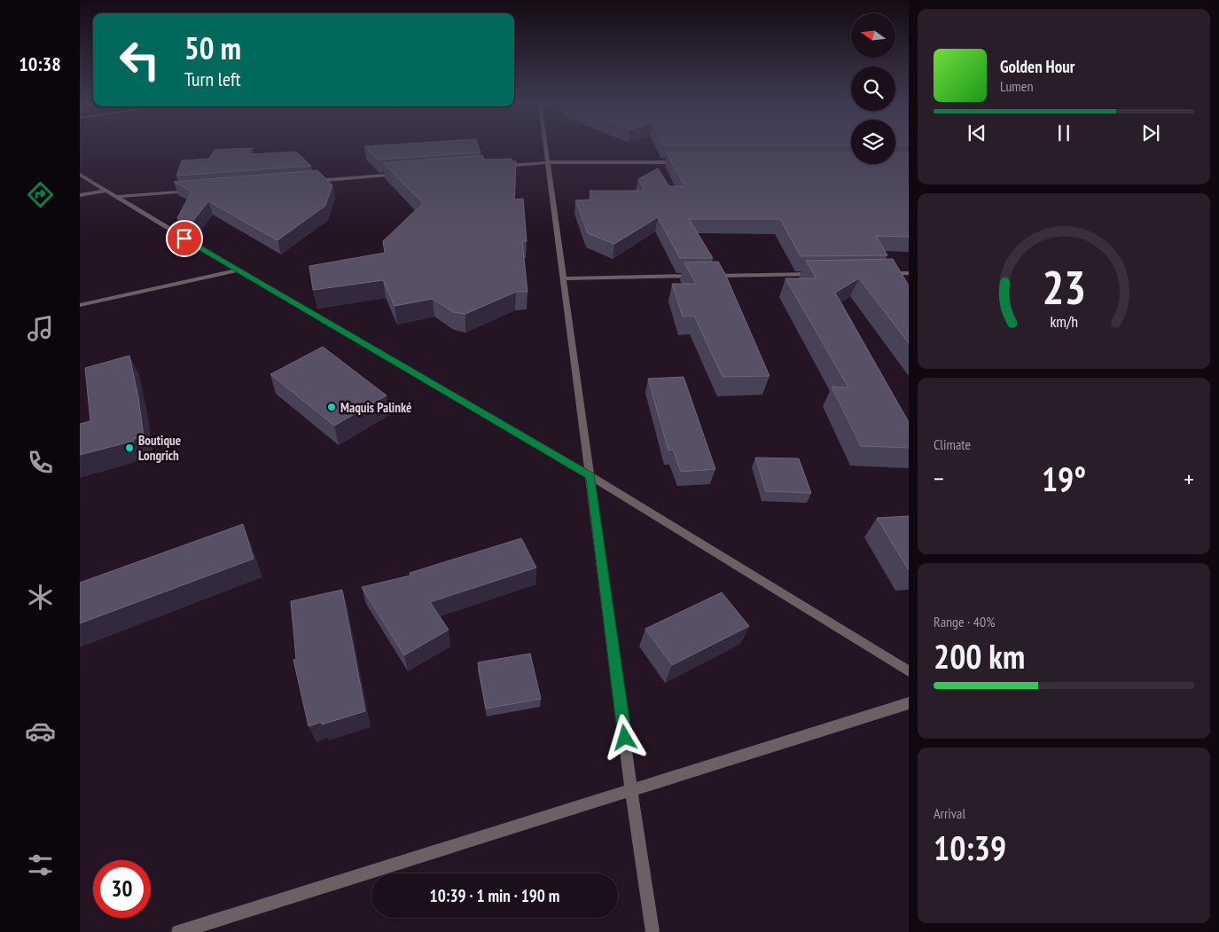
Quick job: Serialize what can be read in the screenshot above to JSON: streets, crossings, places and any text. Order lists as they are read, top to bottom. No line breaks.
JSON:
{"places":["Maquis Palinké","Boutique Longrich"],"north":"left","page":{"tabs":"10:38","turn":["50 m","Turn left"],"song":["Golden Hour","Lumen"],"tile":["Climate",["Range · 40%","200 km"],["Arrival","10:39"]],"heat":["−","19°","+"],"limit":"30","trip":"10:39 · 1 min · 190 m","gauge":["23","km/h"]}}
